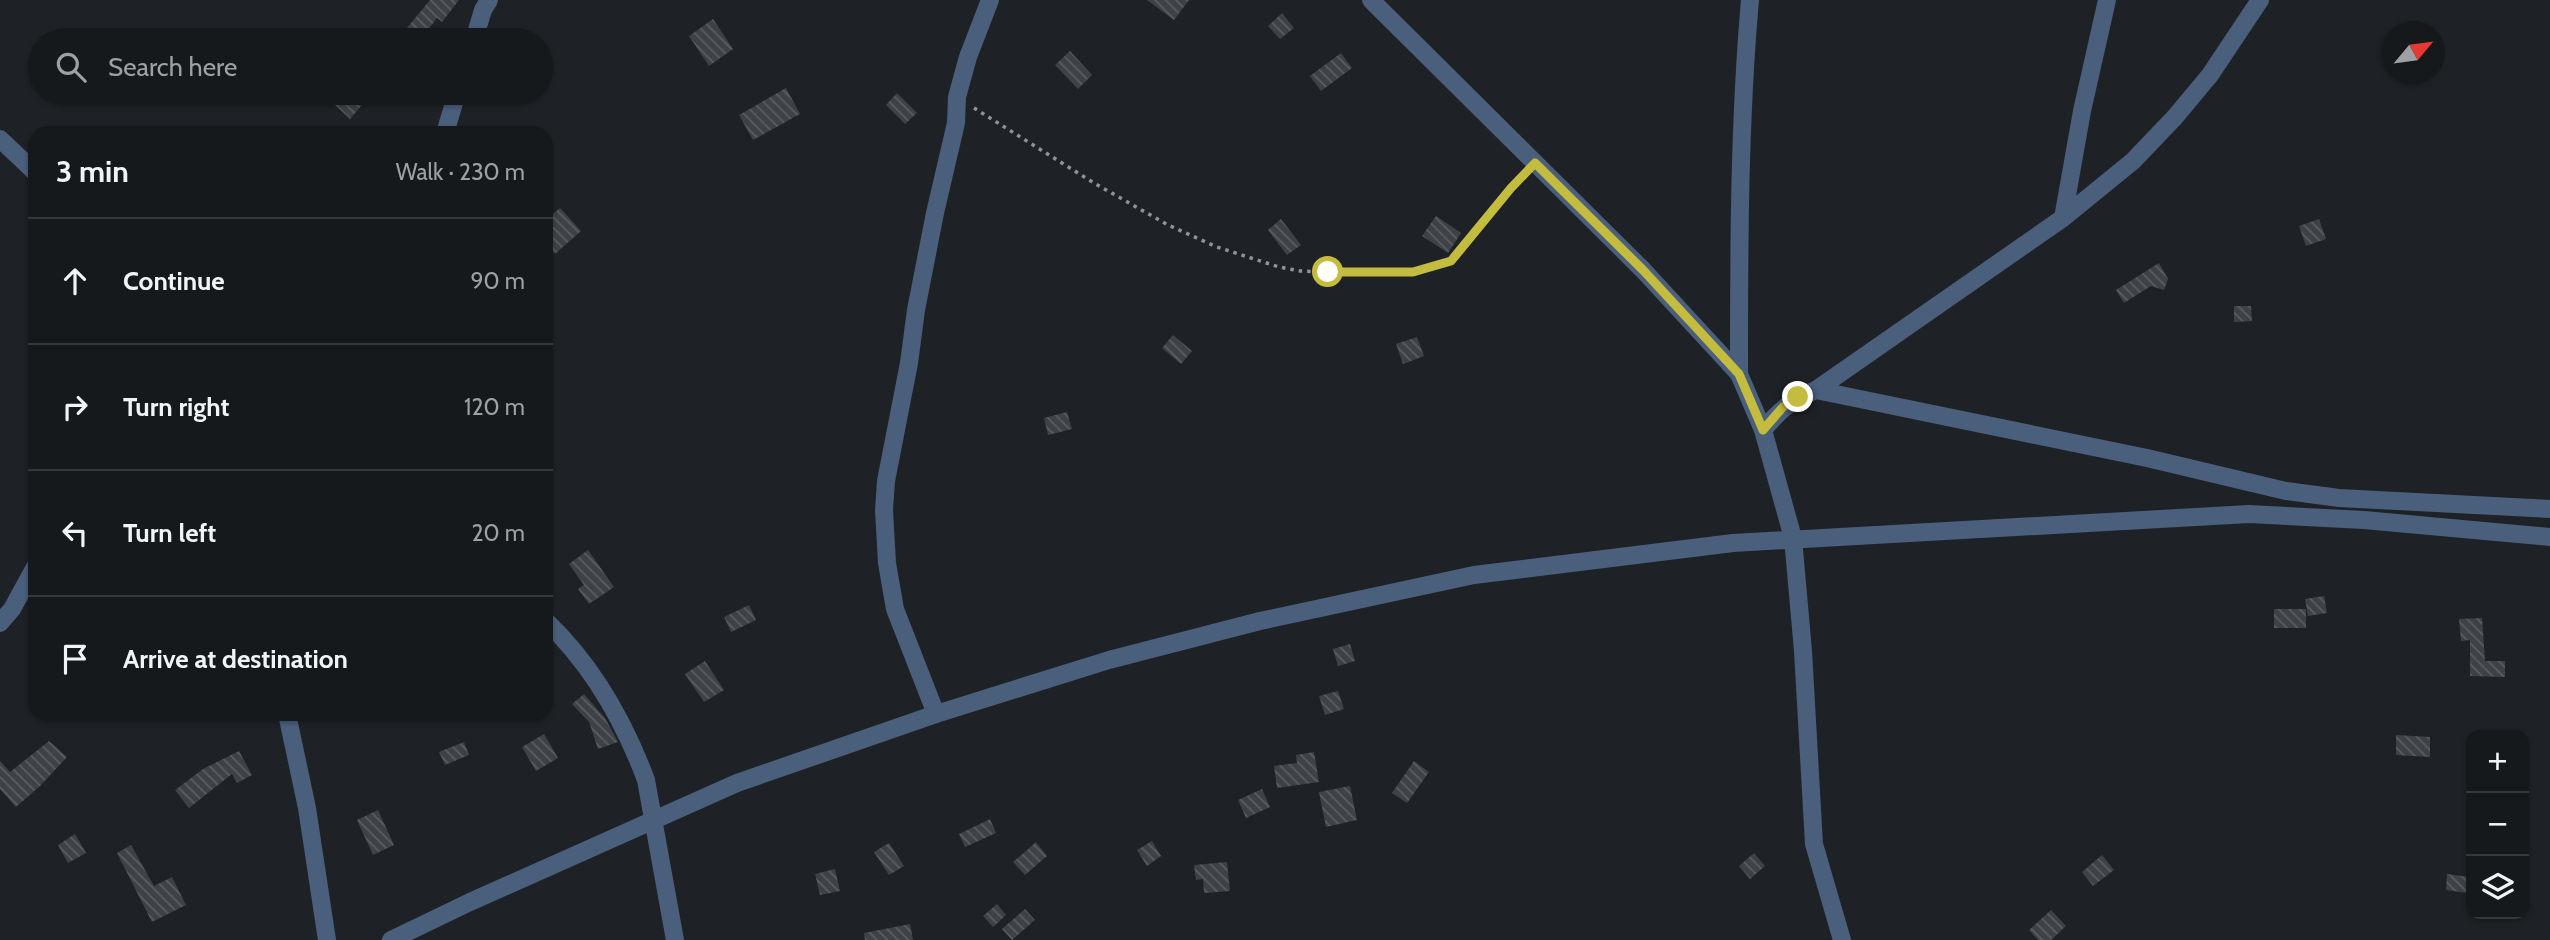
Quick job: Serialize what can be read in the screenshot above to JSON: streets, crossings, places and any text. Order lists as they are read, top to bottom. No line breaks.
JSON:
{"north":"top right","page":{"search":"Search here","heading":["3 min","Walk · 230 m"],"list":[["Continue","90 m"],["Turn right","120 m"],["Turn left","20 m"],"Arrive at destination"],"map_buttons":["+","−"]}}
